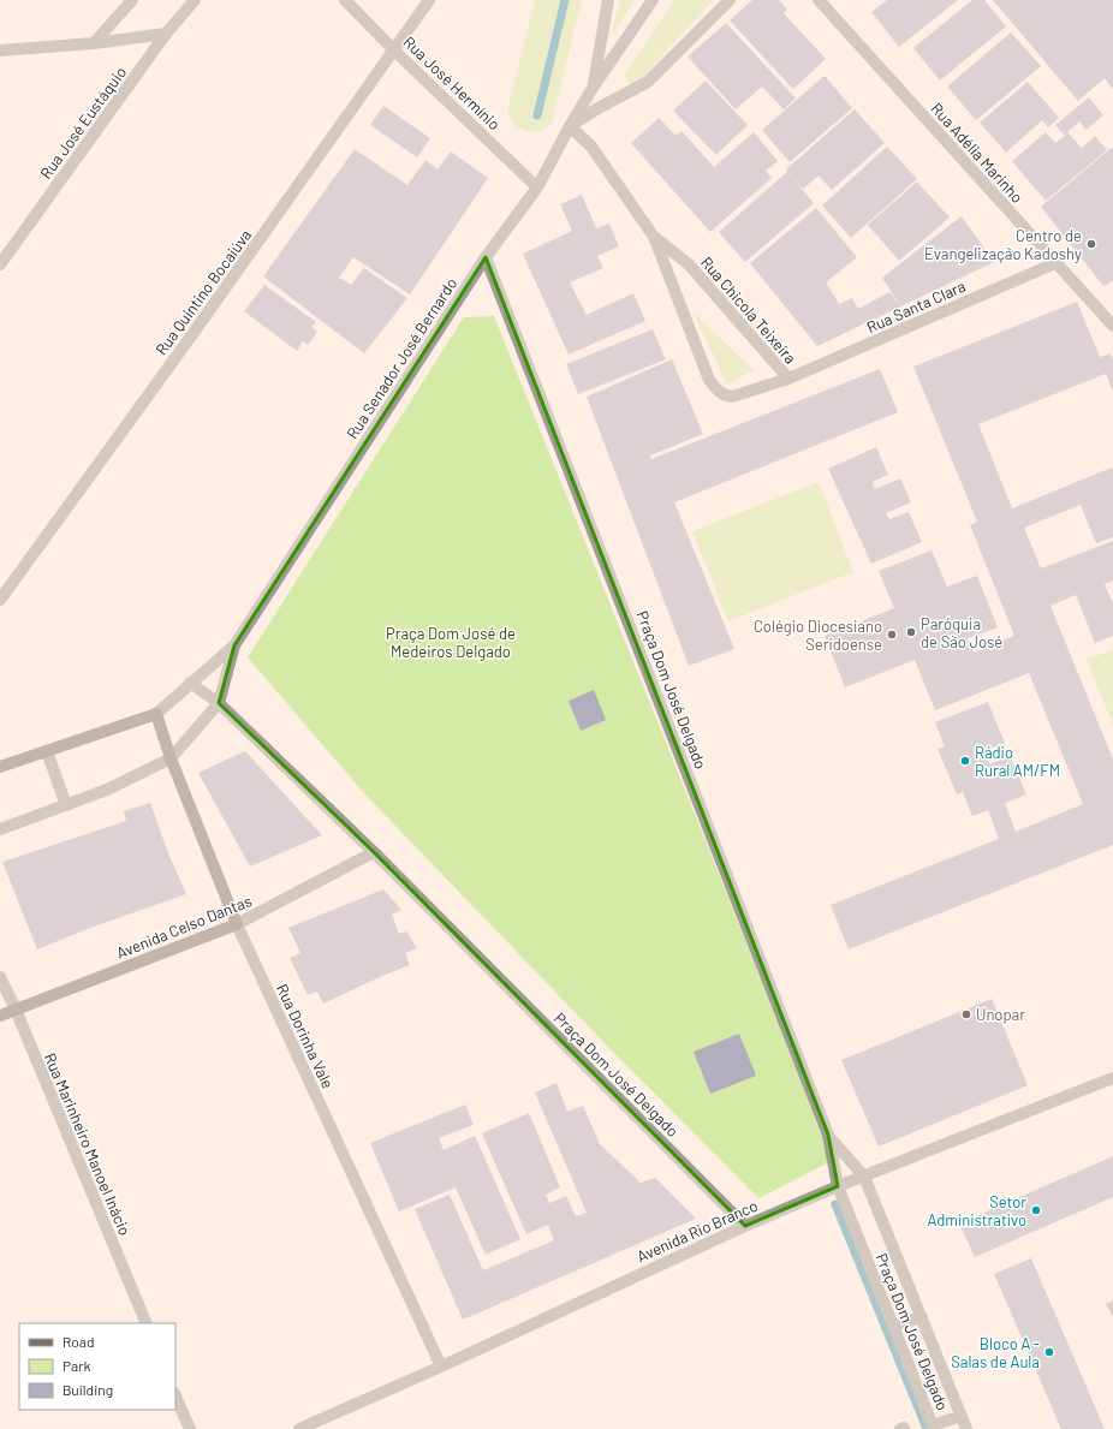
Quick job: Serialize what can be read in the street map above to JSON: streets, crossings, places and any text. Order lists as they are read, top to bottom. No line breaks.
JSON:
{"streets":{"main road":["Rua Senador José Bernardo","Avenida Celso Dantas","Rua Dorinha Vale"],"street":["Rua José Hermínio","Rua José Eustáquio","Rua Adélia Marinho","Rua Quintino Bocaiúva","Rua Santa Clara","Rua Chicola Teixeira","Praça Dom José Delgado","Rua Marinheiro Manoel Inácio","Avenida Rio Branco"]},"crossings":[["Rua José Hermínio","Rua Quintino Bocaiúva"],["Rua José Hermínio","Rua Senador José Bernardo"],["Rua Adélia Marinho","Rua Santa Clara"],["Rua Santa Clara","Rua Chicola Teixeira"],["Rua Chicola Teixeira","Rua Senador José Bernardo"],["Rua Senador José Bernardo","Praça Dom José Delgado"],["Rua Senador José Bernardo","Rua Dorinha Vale"],["Praça Dom José Delgado","Avenida Celso Dantas"],["Praça Dom José Delgado","Avenida Rio Branco"],["Avenida Celso Dantas","Rua Dorinha Vale"],["Avenida Celso Dantas","Rua Marinheiro Manoel Inácio"],["Rua Dorinha Vale","Avenida Rio Branco"]],"parks":["Praça Dom José de Medeiros Delgado"],"places":["Centro de Evangelização Kadoshy","Paróquia de São José","Colégio Diocesiano Seridoense","Rádio Rural AM/FM","Unopar","Setor Administrativo","Bloco A - Salas de Aula"],"legend":["Road","Park","Building"]}
